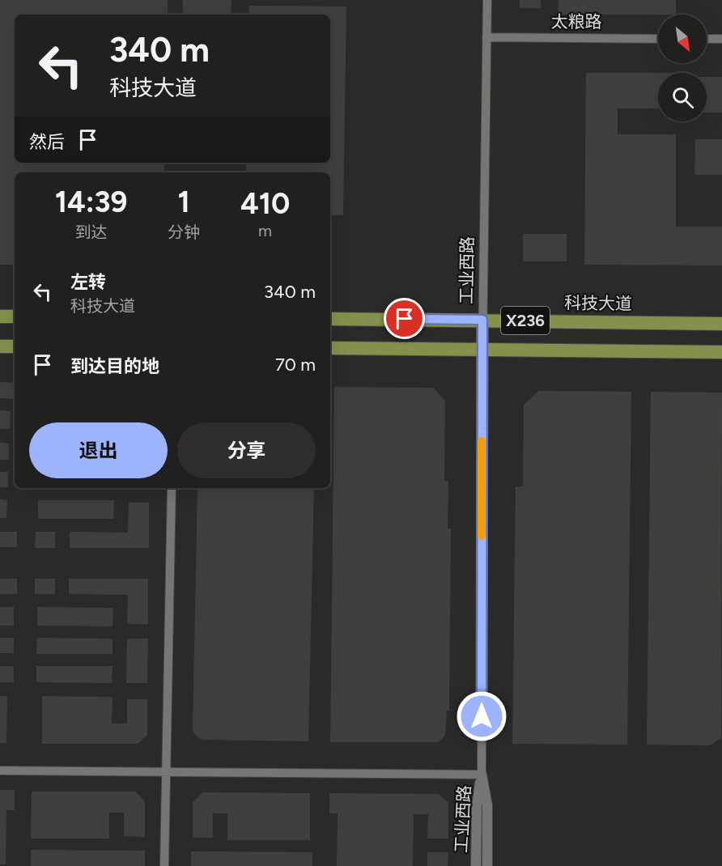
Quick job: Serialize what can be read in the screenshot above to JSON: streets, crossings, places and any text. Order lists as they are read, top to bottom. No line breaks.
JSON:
{"streets":{"main road":["科技大道","X236"],"street":["太粮路","工业西路"]},"crossings":[["太粮路","工业西路"],["工业西路","科技大道"],["工业西路","X236"]],"north":"bottom right","page":{"turn":["340 m","科技大道"],"then":"然后","eta":["14:39","到达","1","分钟","410","m"],"list":[{"name":"左转","note":"科技大道","value":"340 m"},{"name":"到达目的地","value":"70 m"}],"buttons":["退出","分享"]}}
